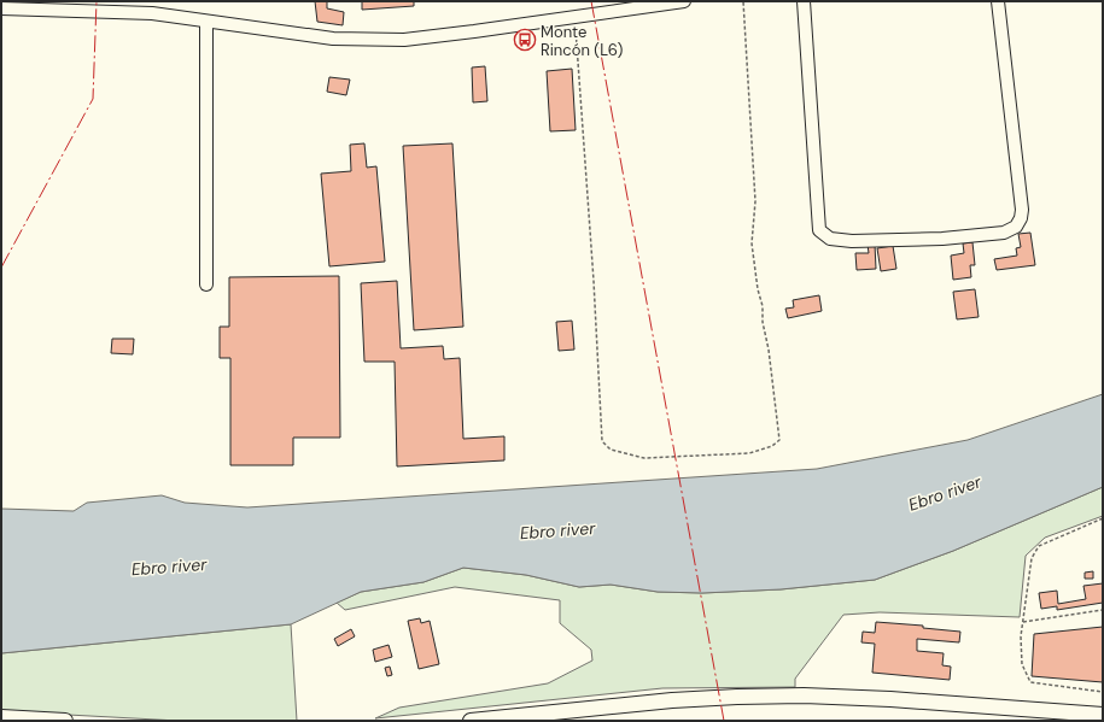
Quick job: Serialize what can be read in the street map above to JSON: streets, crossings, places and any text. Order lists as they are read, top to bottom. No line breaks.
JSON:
{"water":["Ebro river"],"places":{"bus stop":["Monte Rincón (L6)"]}}
